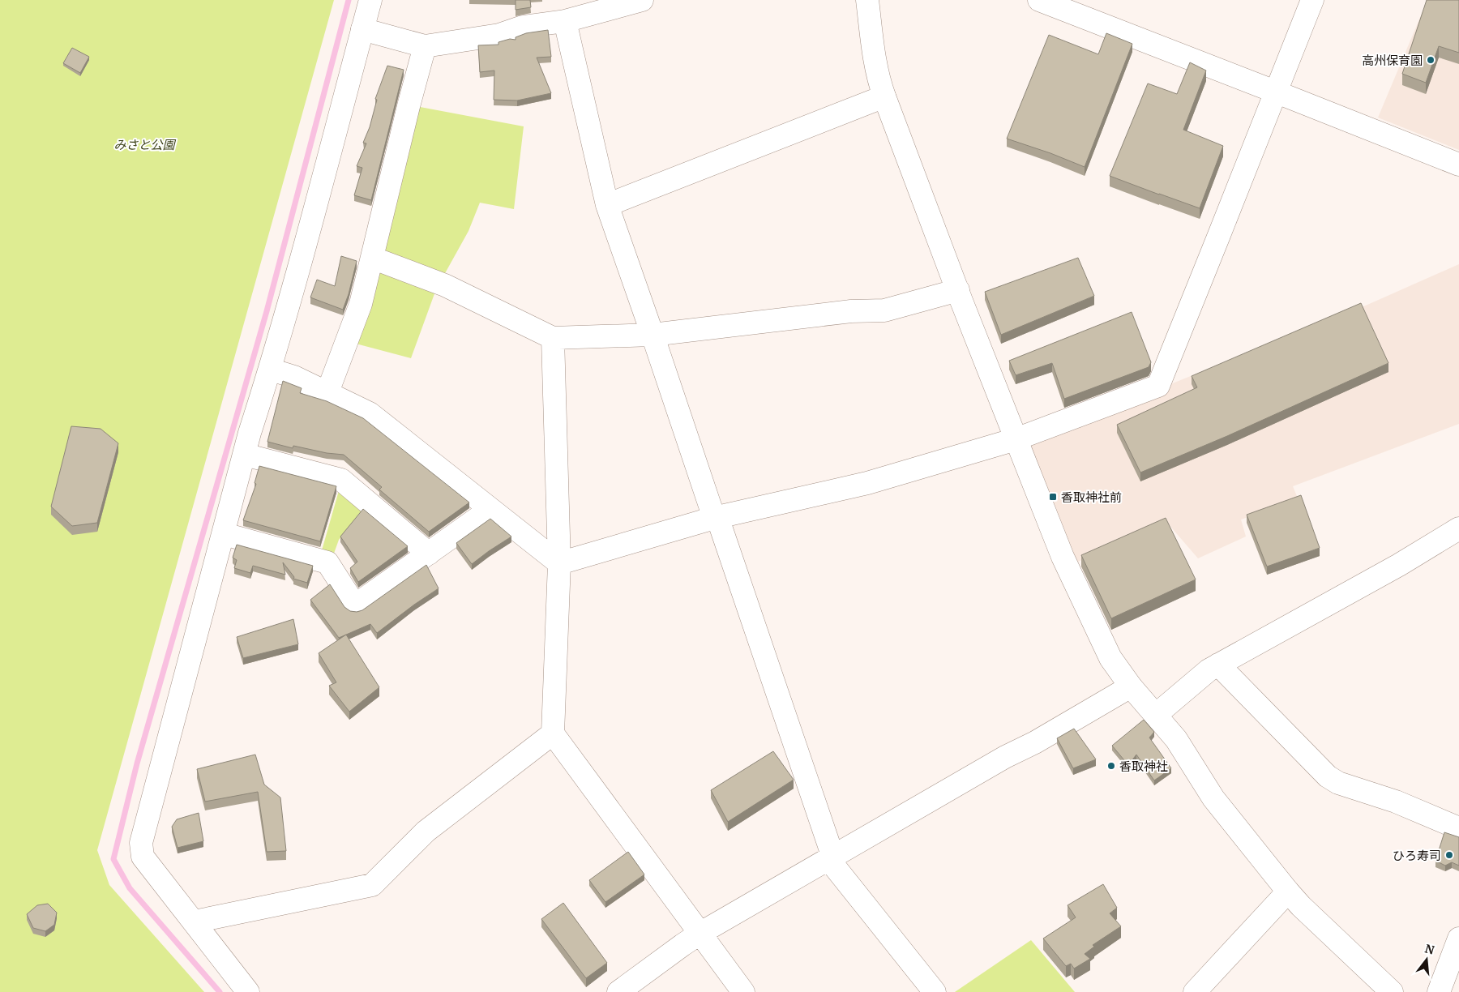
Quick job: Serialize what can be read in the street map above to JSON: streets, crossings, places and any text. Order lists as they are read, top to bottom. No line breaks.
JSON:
{"parks":["みさと公園"],"places":{"other":["高州保育園","香取神社","ひろ寿司"],"transit":["香取神社前"]},"north":"top"}
